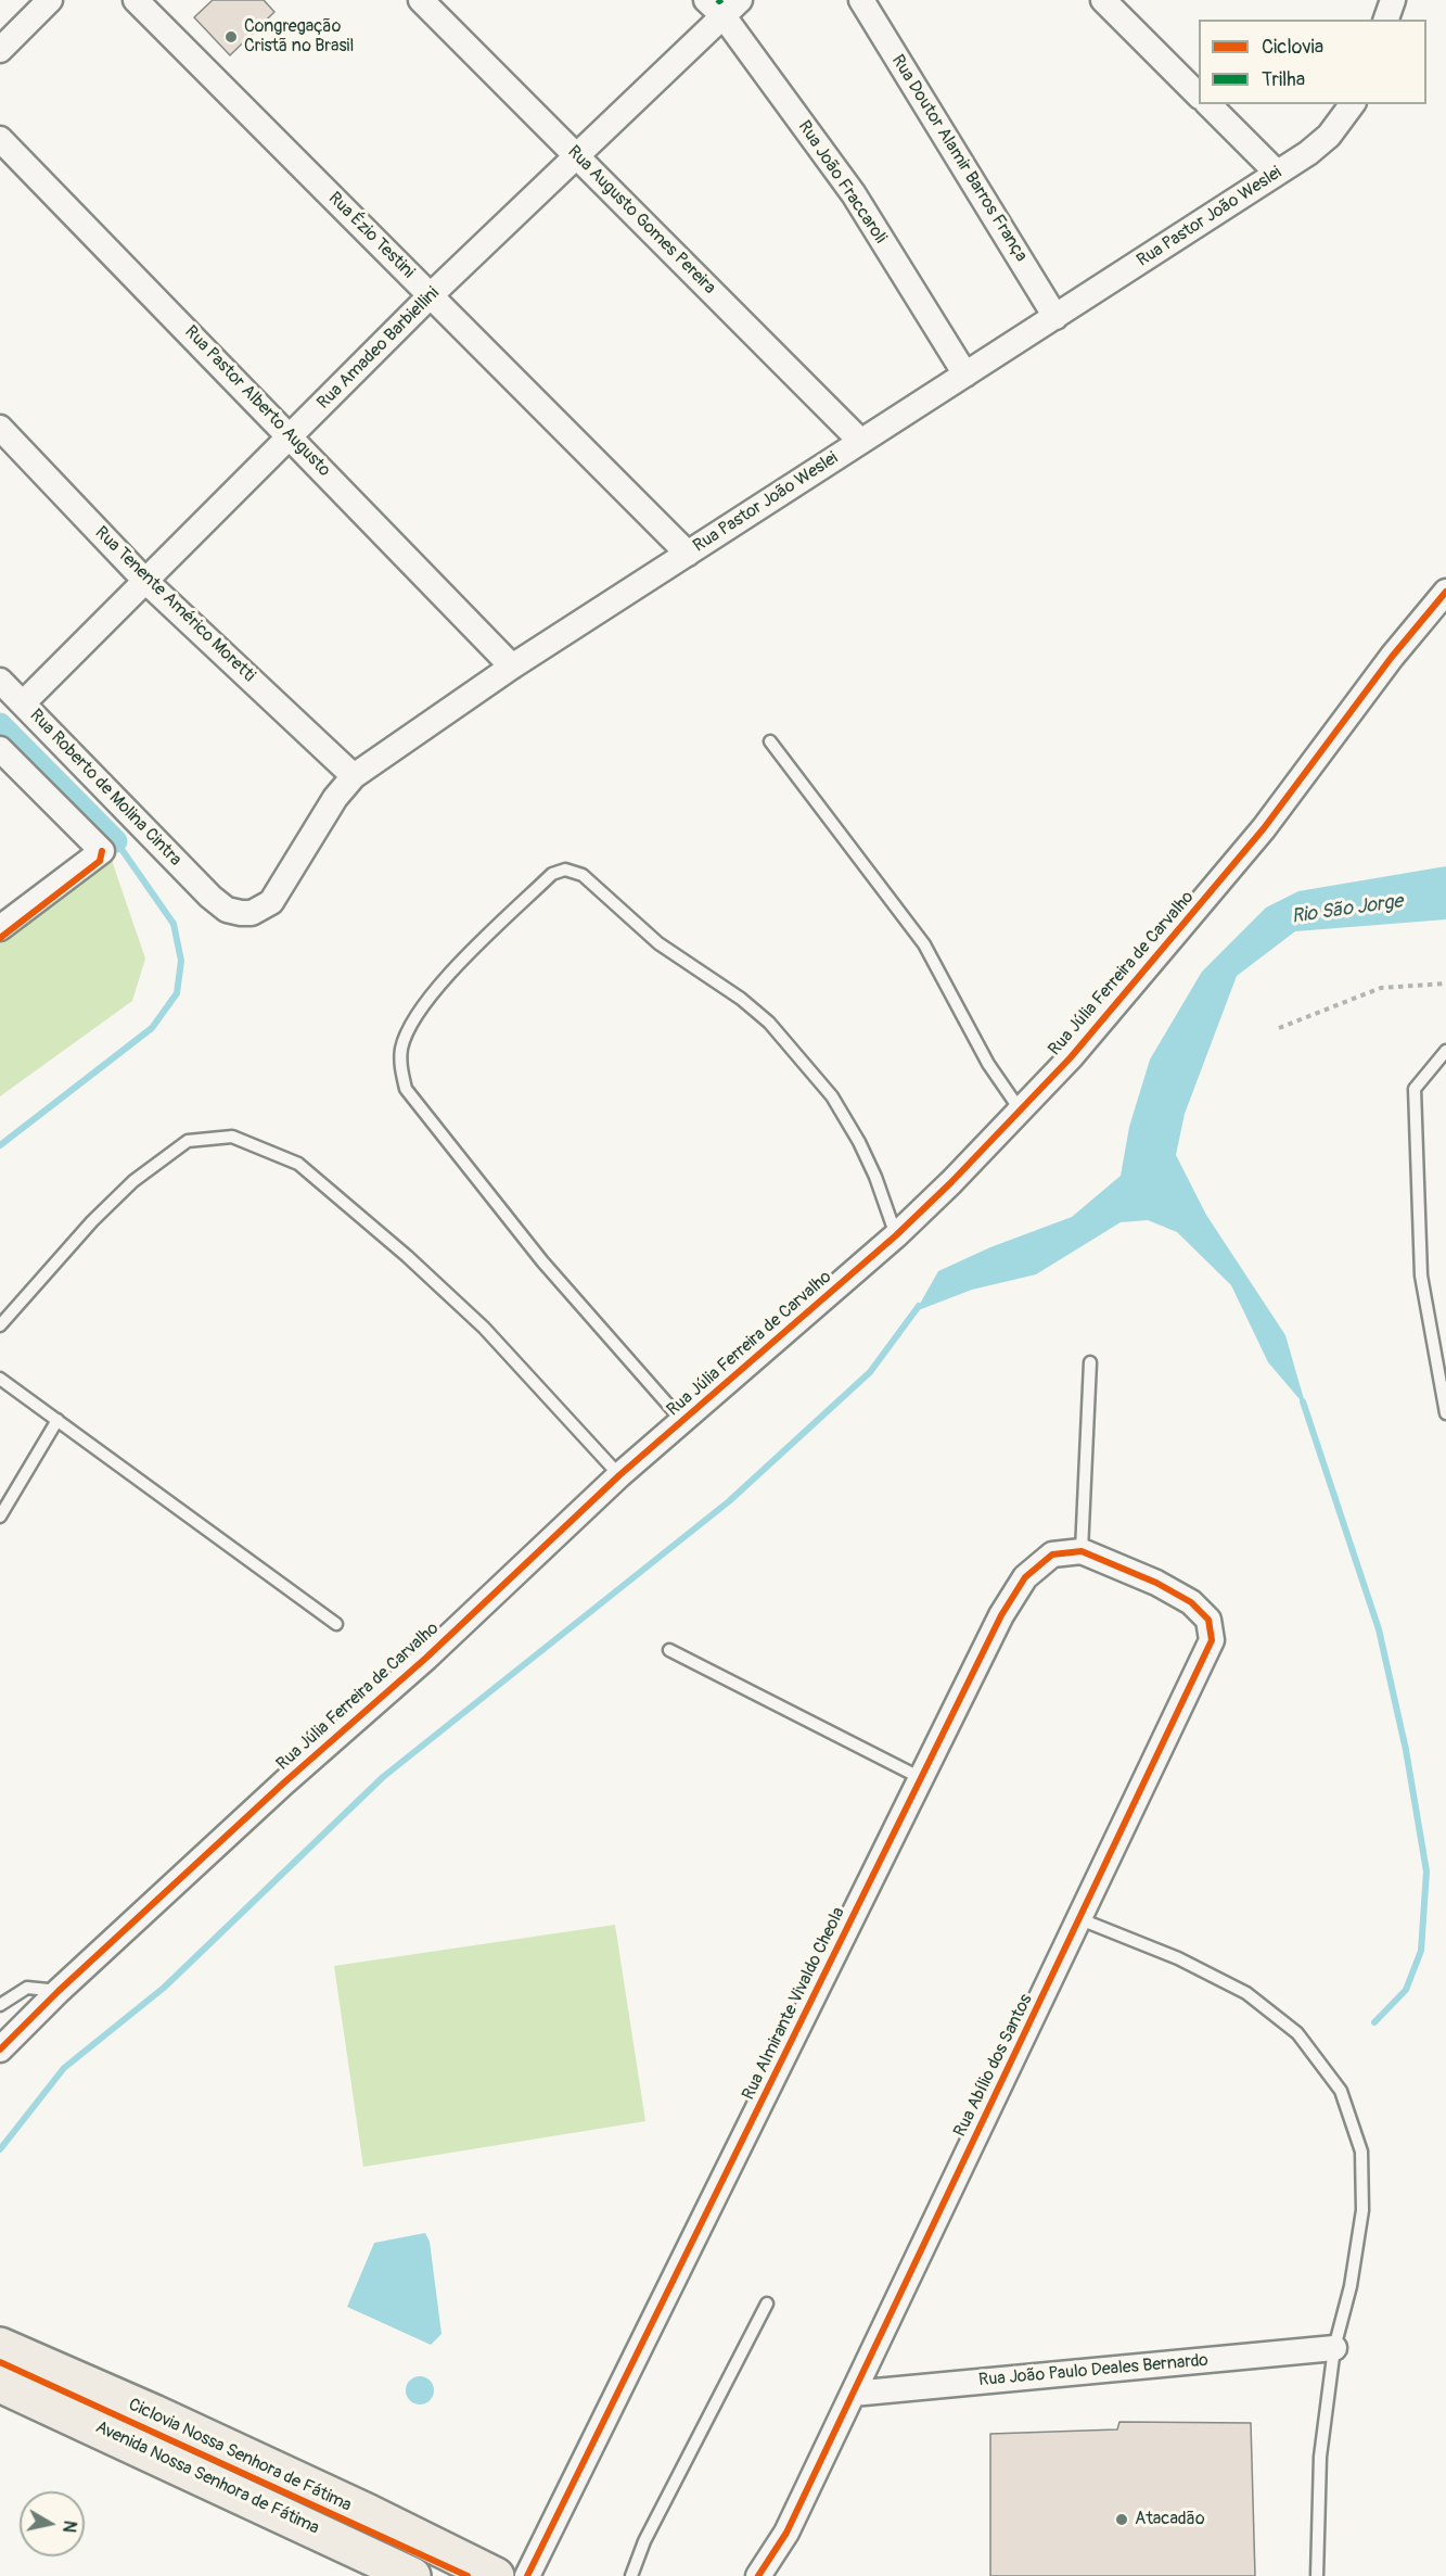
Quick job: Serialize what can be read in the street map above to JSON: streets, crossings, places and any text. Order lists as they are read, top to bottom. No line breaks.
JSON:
{"streets":{"main road":["Avenida Nossa Senhora de Fátima"],"street":["Rua Doutor Alamir Barros França","Rua João Fraccaroli","Rua Pastor João Weslei","Rua Augusto Gomes Pereira","Rua Ézio Testini","Rua Amadeo Barbiellini","Rua Pastor Alberto Augusto","Rua Tenente Américo Moretti","Rua Roberto de Molina Cintra","Rua Júlia Ferreira de Carvalho","Rua Almirante Vivaldo Cheola","Rua Abílio dos Santos","Rua João Paulo Deales Bernardo"],"cycle path":["Ciclovia Nossa Senhora de Fátima"]},"crossings":[["Rua Doutor Alamir Barros França","Rua Pastor João Weslei"],["Rua João Fraccaroli","Rua Pastor João Weslei"],["Rua João Fraccaroli","Rua Amadeo Barbiellini"],["Rua Pastor João Weslei","Rua Augusto Gomes Pereira"],["Rua Pastor João Weslei","Rua Ézio Testini"],["Rua Pastor João Weslei","Rua Pastor Alberto Augusto"],["Rua Pastor João Weslei","Rua Tenente Américo Moretti"],["Rua Pastor João Weslei","Rua Roberto de Molina Cintra"],["Rua Augusto Gomes Pereira","Rua Amadeo Barbiellini"],["Rua Ézio Testini","Rua Amadeo Barbiellini"],["Rua Amadeo Barbiellini","Rua Pastor Alberto Augusto"],["Rua Amadeo Barbiellini","Rua Tenente Américo Moretti"],["Rua Amadeo Barbiellini","Rua Roberto de Molina Cintra"],["Rua Almirante Vivaldo Cheola","Rua Abílio dos Santos"],["Rua Abílio dos Santos","Rua João Paulo Deales Bernardo"]],"water":["Rio São Jorge"],"places":["Congregação Cristã no Brasil","Atacadão"],"legend":["Ciclovia","Trilha"],"north":"right"}
